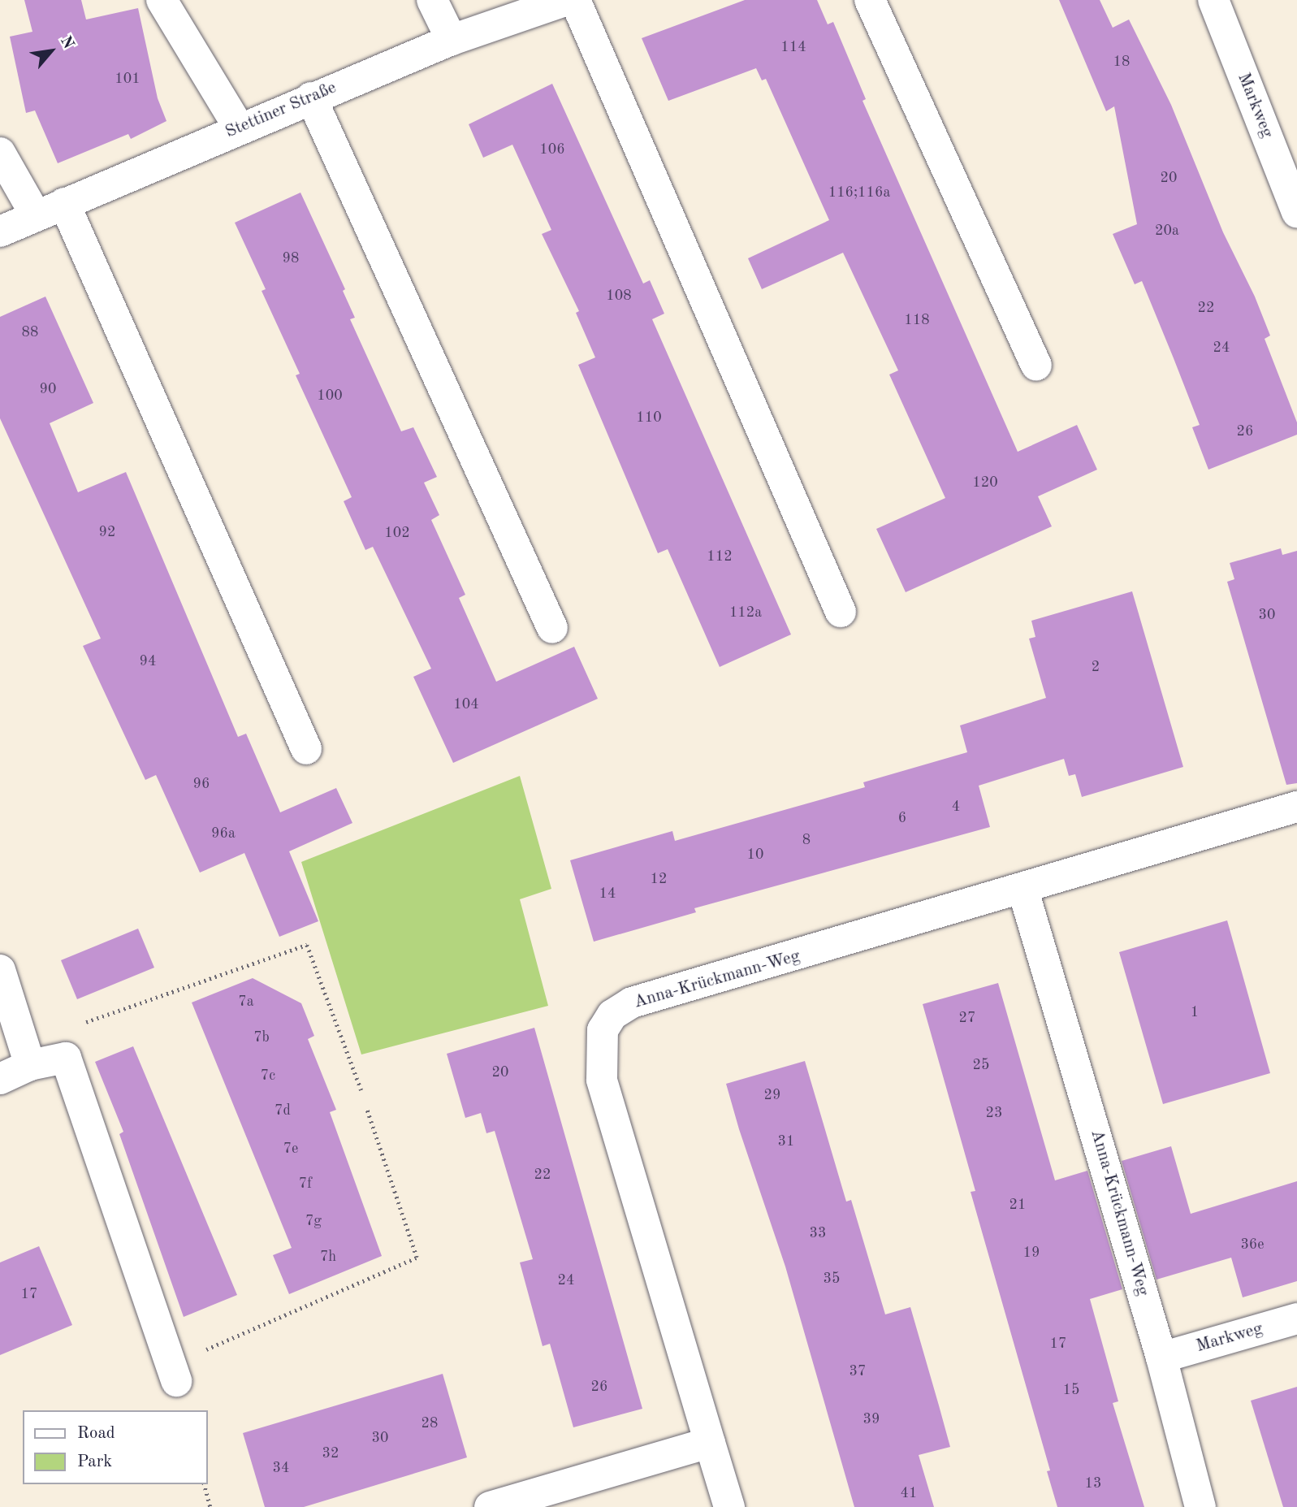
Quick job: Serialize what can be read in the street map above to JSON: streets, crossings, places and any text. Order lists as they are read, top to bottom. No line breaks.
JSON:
{"streets":{"street":["Markweg","Stettiner Straße","Anna-Krückmann-Weg"]},"crossings":[["Markweg","Anna-Krückmann-Weg"]],"house_numbers":["114","18","101","106","20","116;116a","20a","98","108","22","118","88","24","90","100","110","26","120","92","102","112","112a","30","94","2","104","96","4","6","96a","8","10","12","14","7a","1","27","7b","25","20","7c","29","7d","23","31","7e","22","7f","21","7g","33","36e","19","7h","35","24","17","17","37","26","15","39","28","30","32","34","13","41"],"legend":["Road","Park"],"north":"top right"}
